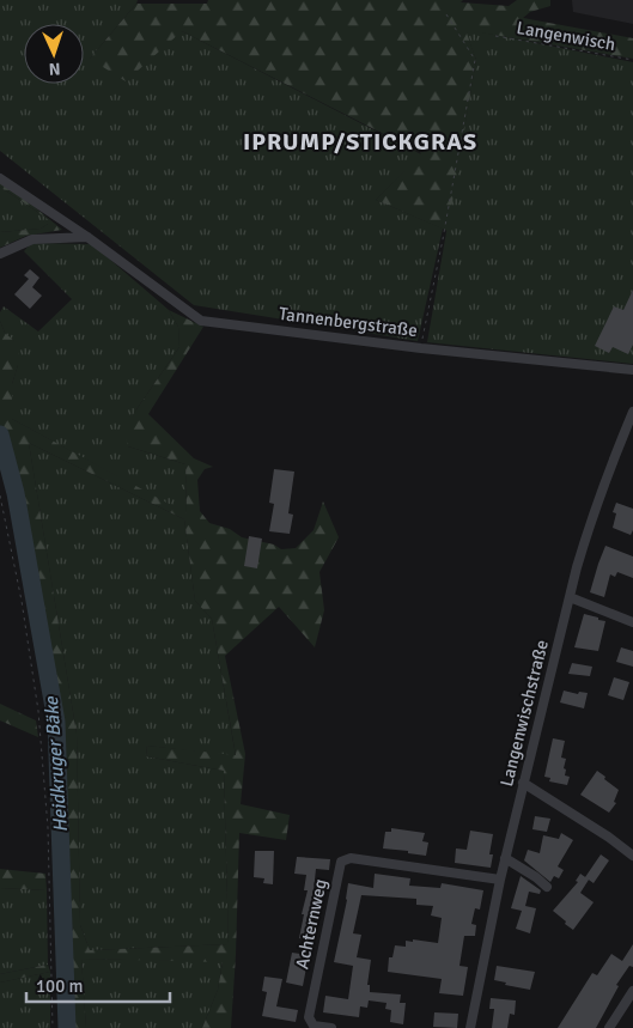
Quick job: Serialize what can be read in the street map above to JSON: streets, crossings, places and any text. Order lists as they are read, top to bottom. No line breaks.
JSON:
{"streets":{"street":["Tannenbergstraße","Langenwischstraße","Achternweg"],"path":["Langenwisch"]},"crossings":[["Langenwischstraße","Achternweg"]],"districts":["IPRUMP/STICKGRAS"],"water":["Heidkruger Bäke"],"scale_bar":"100 m","north":"bottom"}
